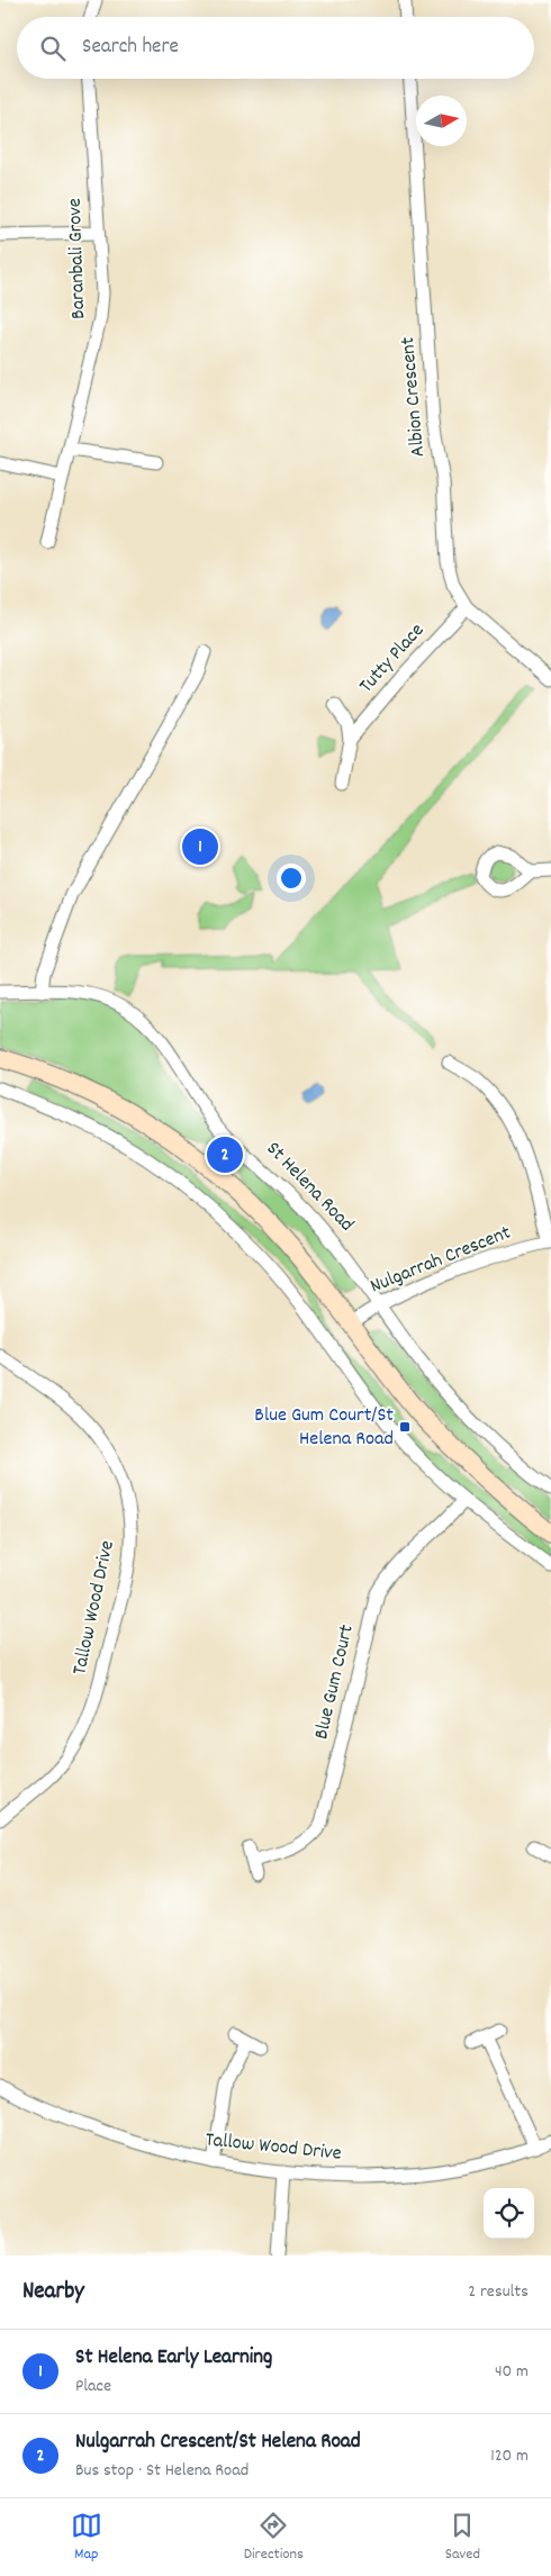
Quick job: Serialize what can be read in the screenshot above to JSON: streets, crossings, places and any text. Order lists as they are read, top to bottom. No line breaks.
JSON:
{"streets":{"street":["Baranbali Grove","Albion Crescent","Tutty Place","St Helena Road","Nulgarrah Crescent","Tallow Wood Drive","Blue Gum Court"]},"crossings":[["Albion Crescent","Tutty Place"],["St Helena Road","Nulgarrah Crescent"]],"places":{"transit":["Blue Gum Court/St Helena Road"]},"north":"right","page":{"search":"Search here","pins":["1","2"],"heading":["Nearby","2 results"],"list":[{"mark":"1","name":"St Helena Early Learning","note":"Place","value":"40 m"},{"mark":"2","name":"Nulgarrah Crescent/St Helena Road","note":"Bus stop · St Helena Road","value":"120 m"}],"nav":["Map","Directions","Saved"]}}
